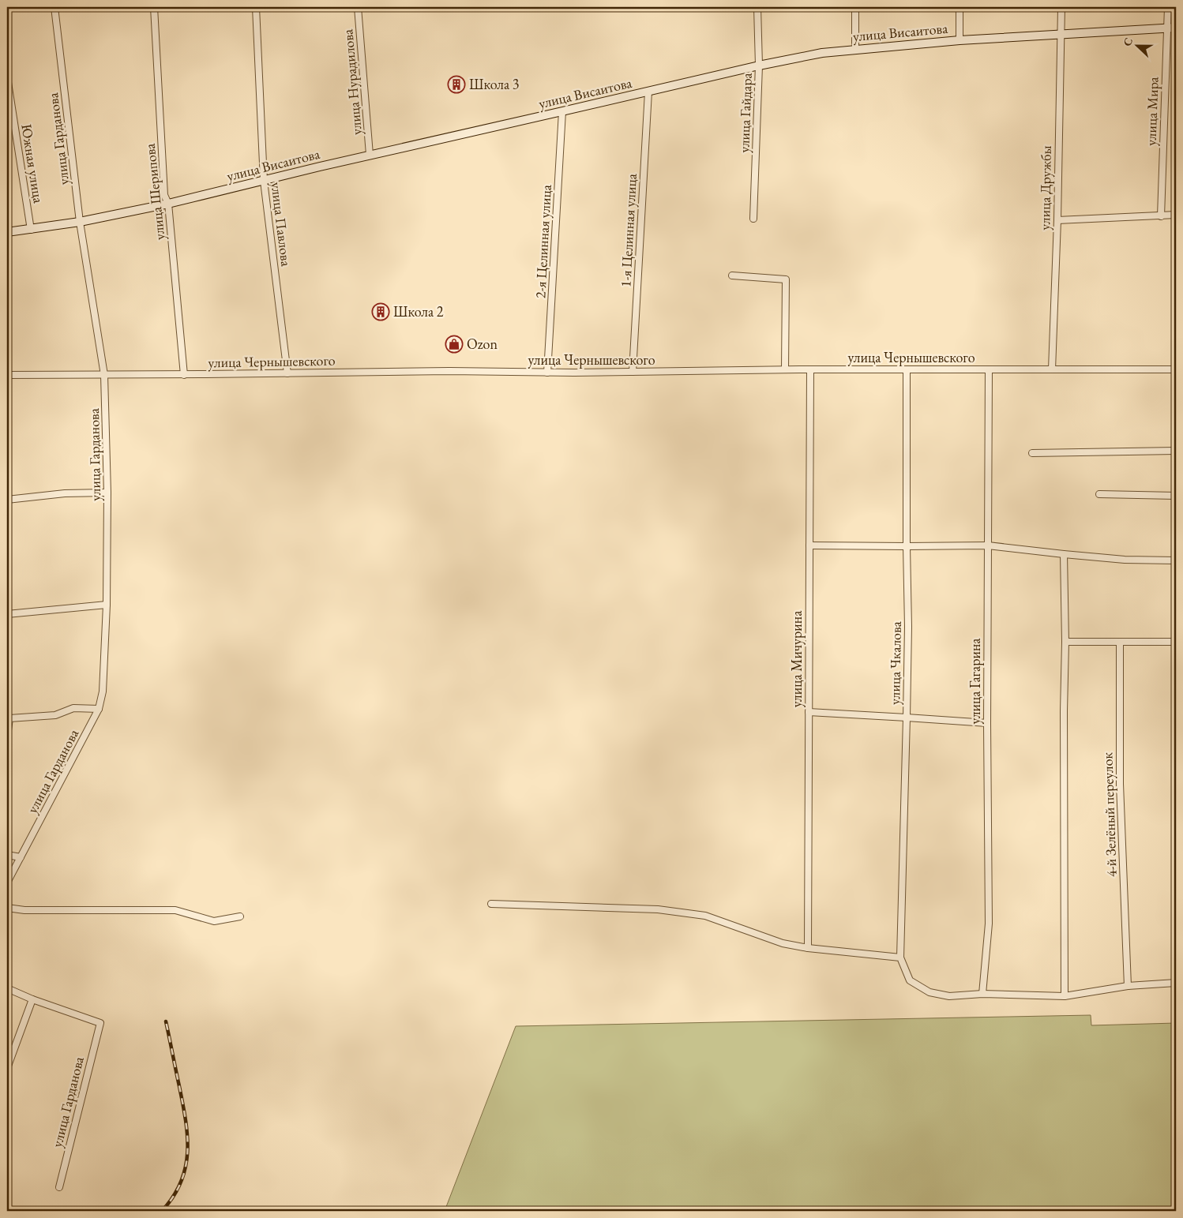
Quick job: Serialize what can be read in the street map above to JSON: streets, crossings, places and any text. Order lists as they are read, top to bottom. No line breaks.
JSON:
{"streets":{"street":["улица Висаитова","улица Нурадилова","улица Мира","улица Гайдара","улица Гарданова","Южная улица","улица Дружбы","улица Шерипова","улица Павлова","1-я Целинная улица","2-я Целинная улица","улица Чернышевского","улица Мичурина","улица Чкалова","улица Гагарина","4-й Зелёный переулок"]},"crossings":[["улица Висаитова","улица Нурадилова"],["улица Висаитова","улица Мира"],["улица Висаитова","улица Гайдара"],["улица Висаитова","улица Гарданова"],["улица Висаитова","Южная улица"],["улица Висаитова","улица Дружбы"],["улица Висаитова","улица Шерипова"],["улица Висаитова","улица Павлова"],["улица Висаитова","1-я Целинная улица"],["улица Висаитова","2-я Целинная улица"],["улица Гарданова","улица Чернышевского"],["улица Дружбы","улица Чернышевского"],["улица Шерипова","улица Чернышевского"],["улица Павлова","улица Чернышевского"],["1-я Целинная улица","улица Чернышевского"],["2-я Целинная улица","улица Чернышевского"],["улица Чернышевского","улица Мичурина"],["улица Чернышевского","улица Чкалова"],["улица Чернышевского","улица Гагарина"]],"places":{"building":["Школа 3","Школа 2"],"shop":["Ozon"]},"north":"left"}
